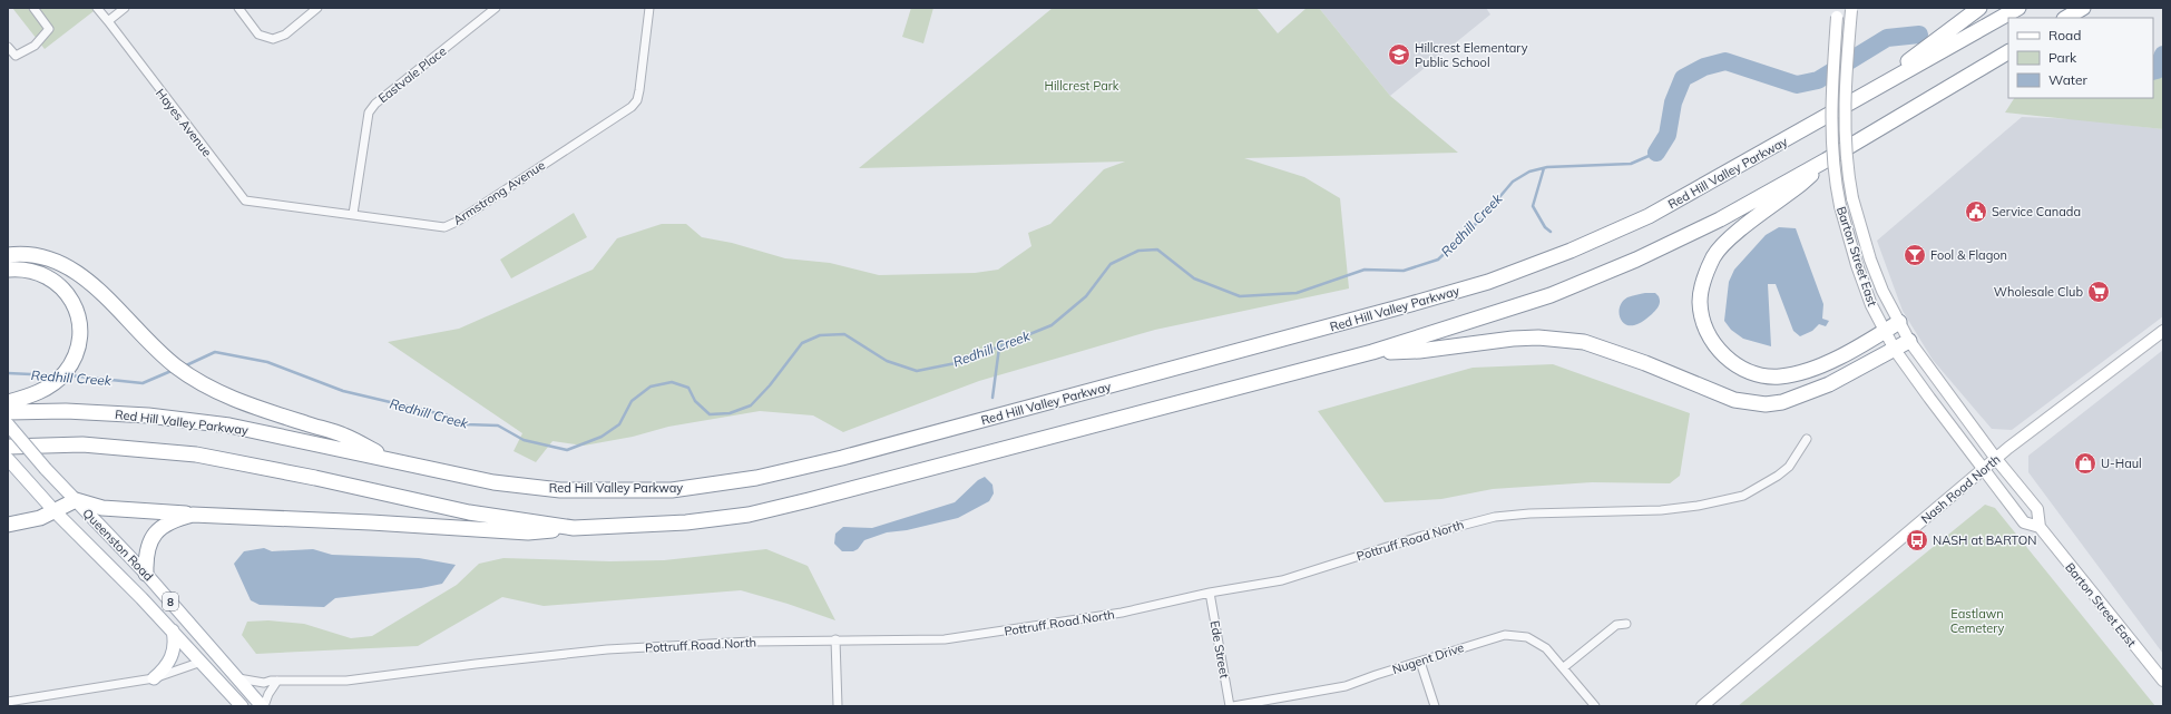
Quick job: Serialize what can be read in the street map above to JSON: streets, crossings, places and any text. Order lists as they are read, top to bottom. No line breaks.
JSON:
{"streets":{"highway":["Red Hill Valley Parkway"],"main road":["Barton Street East","Nash Road North","Queenston Road","8"],"street":["Eastvale Place","Hayes Avenue","Armstrong Avenue","Pottruff Road North","Ede Street","Nugent Drive"]},"crossings":[["Eastvale Place","Armstrong Avenue"],["Hayes Avenue","Armstrong Avenue"],["Barton Street East","Nash Road North"],["Pottruff Road North","Queenston Road"],["Pottruff Road North","Ede Street"]],"water":["Redhill Creek"],"parks":["Hillcrest Park","Eastlawn Cemetery"],"places":{"school or university":["Hillcrest Elementary Public School"],"public building":["Service Canada"],"bar":["Fool & Flagon"],"supermarket":["Wholesale Club"],"shop":["U-Haul"],"bus stop":["NASH at BARTON"]},"legend":["Road","Park","Water"]}
